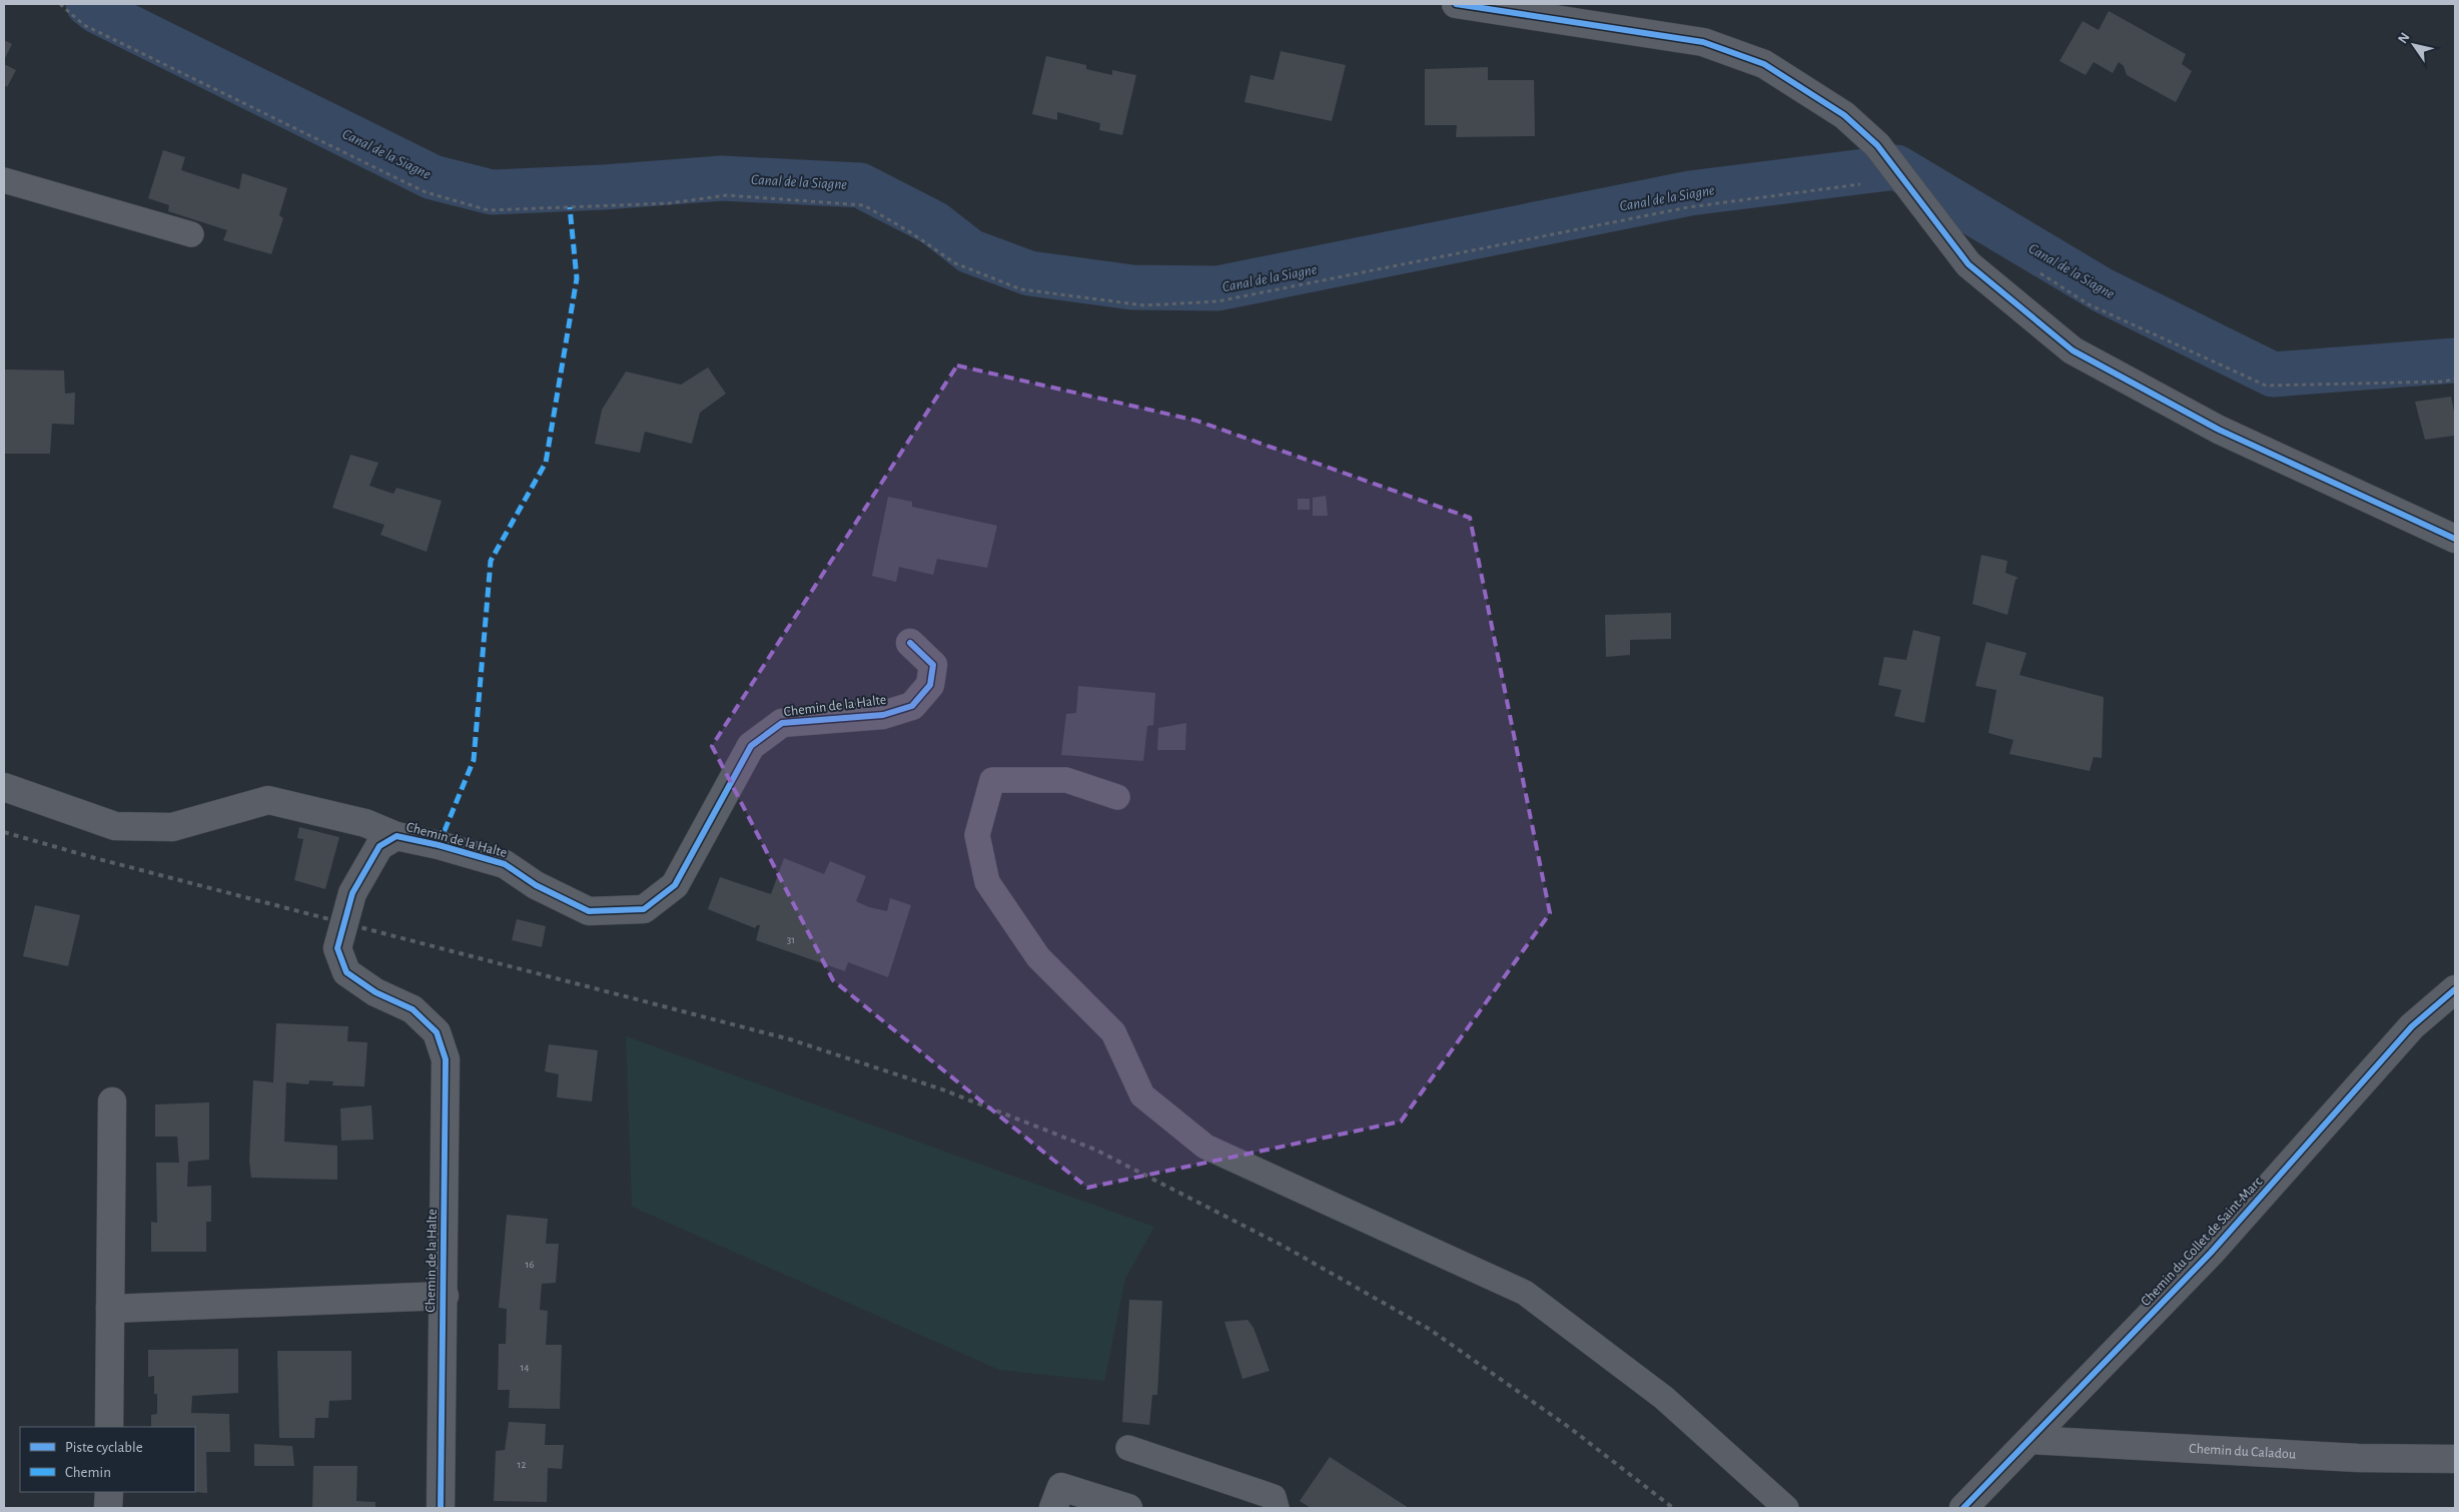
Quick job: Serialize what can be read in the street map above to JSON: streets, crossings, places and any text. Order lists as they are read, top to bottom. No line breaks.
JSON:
{"streets":{"street":["Chemin de la Halte","Chemin du Collet de Saint-Marc","Chemin du Caladou"]},"crossings":[["Chemin du Collet de Saint-Marc","Chemin du Caladou"]],"water":["Canal de la Siagne"],"house_numbers":["31","16","14","12"],"legend":["Piste cyclable","Chemin"],"north":"top left"}
